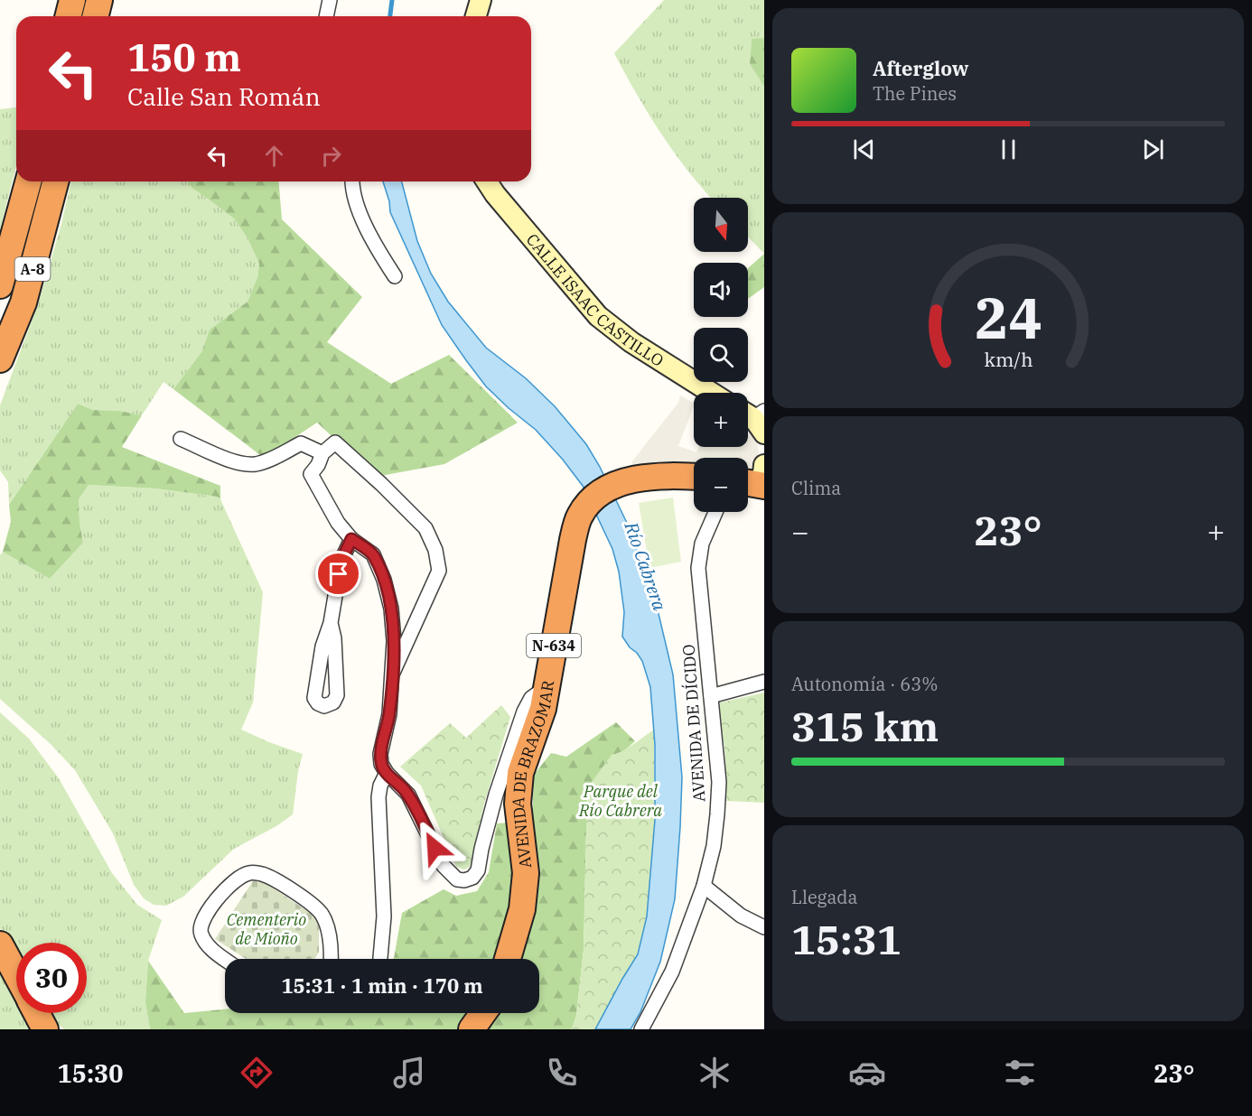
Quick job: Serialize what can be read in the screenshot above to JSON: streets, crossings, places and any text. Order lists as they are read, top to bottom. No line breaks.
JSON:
{"streets":{"highway":["A-8","N-634","AVENIDA DE BRAZOMAR"],"street":["CALLE ISAAC CASTILLO","AVENIDA DE DÍCIDO"]},"water":["Río Cabrera"],"parks":["Parque del Río Cabrera","Cementerio de Mioño"],"north":"bottom","page":{"turn":["150 m","Calle San Román"],"song":["Afterglow","The Pines"],"map_buttons":["+","−"],"tile":["Clima",["Autonomía · 63%","315 km"],["Llegada","15:31"]],"heat":["−","23°","+"],"limit":"30","trip":"15:31 · 1 min · 170 m","tabs":["15:30","23°"],"gauge":["24","km/h"]}}
